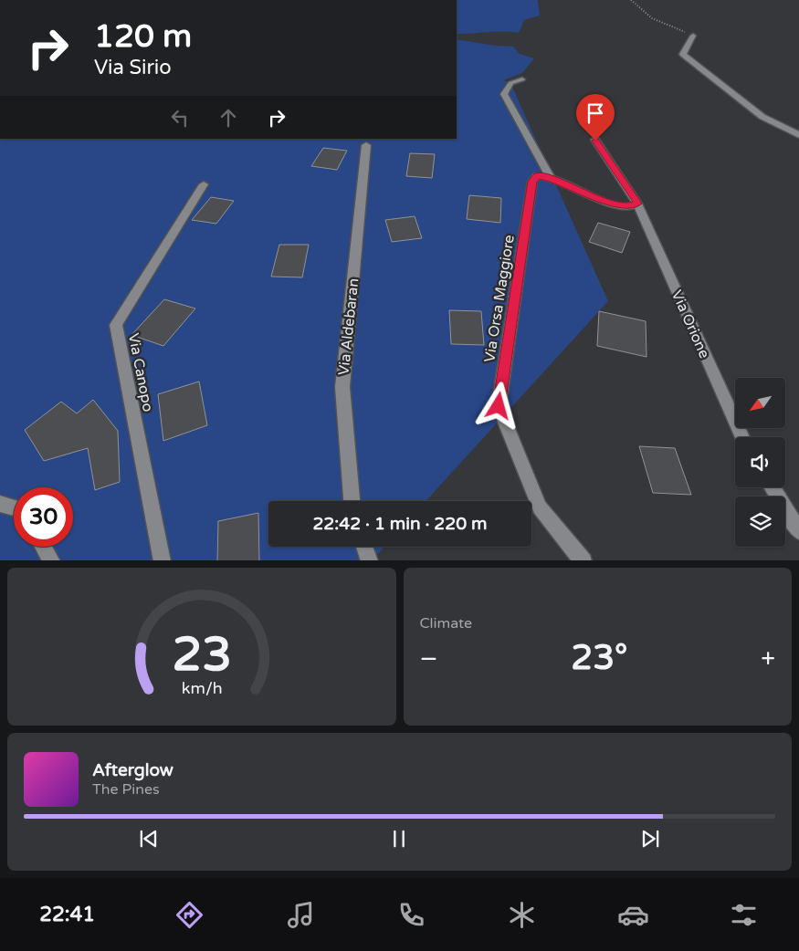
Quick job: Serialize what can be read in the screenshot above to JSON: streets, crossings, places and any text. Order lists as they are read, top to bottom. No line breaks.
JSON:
{"streets":{"street":["Via Orsa Maggiore","Via Orione","Via Aldebaran","Via Canopo"]},"north":"bottom left","page":{"turn":["120 m","Via Sirio"],"limit":"30","trip":"22:42 · 1 min · 220 m","tile":"Climate","heat":["−","23°","+"],"song":["Afterglow","The Pines"],"tabs":"22:41","gauge":["23","km/h"]}}
